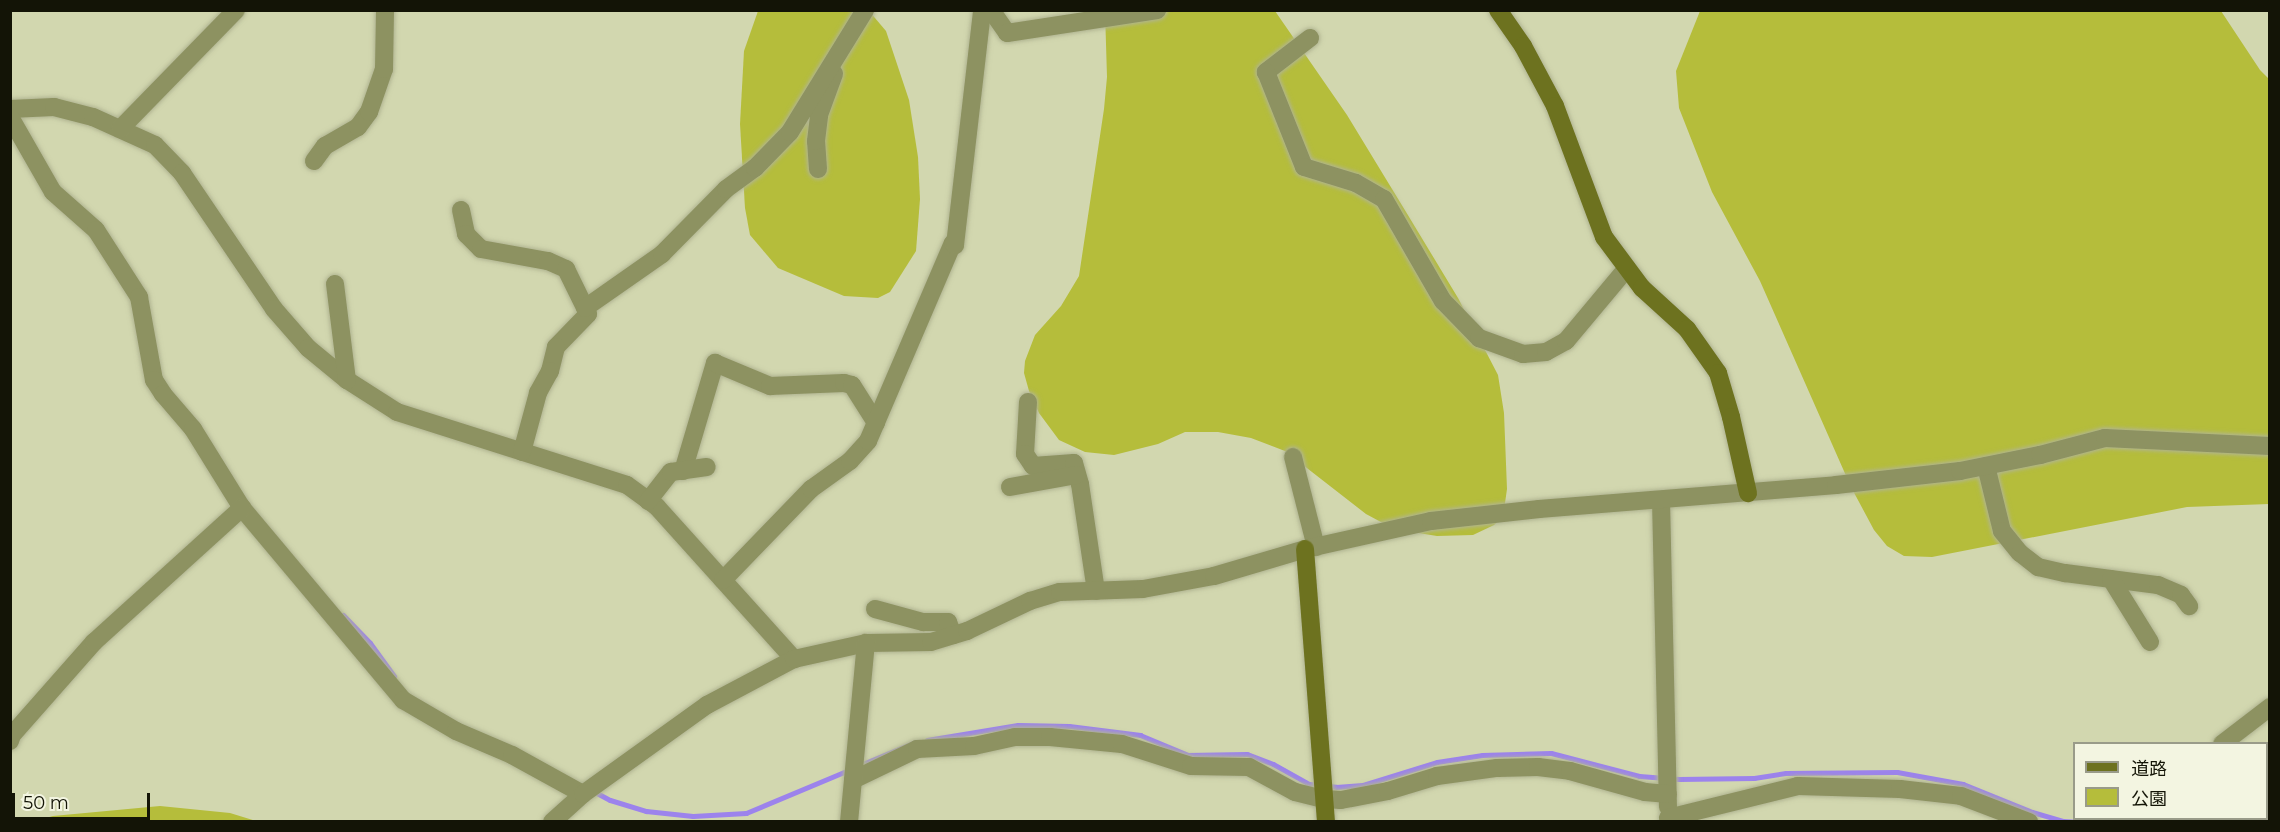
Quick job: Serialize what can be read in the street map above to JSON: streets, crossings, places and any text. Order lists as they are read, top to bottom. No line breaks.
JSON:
{"legend":["道路","公園"],"scale_bar":"50 m"}
